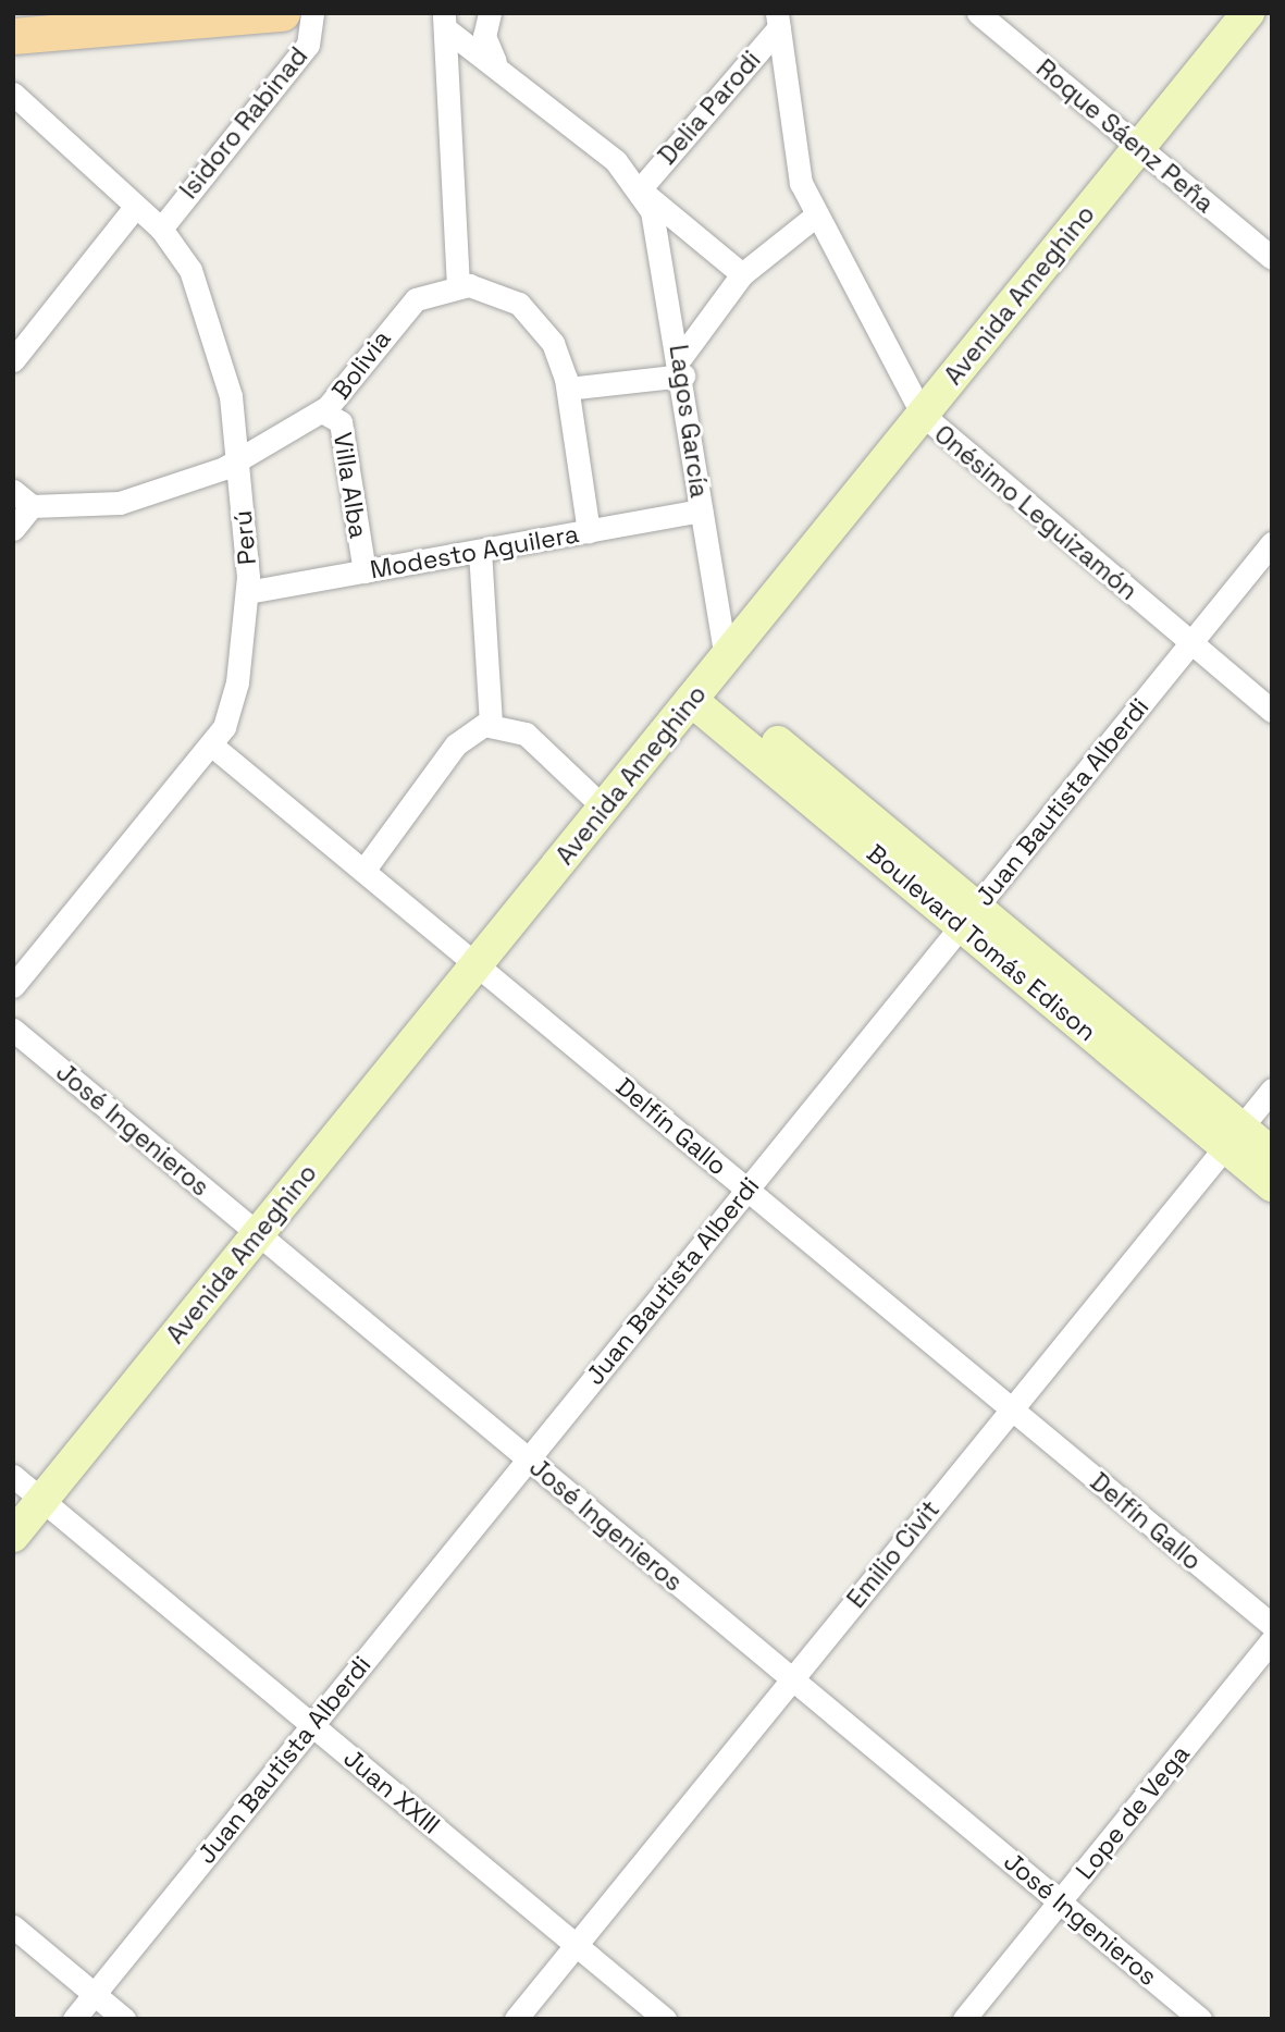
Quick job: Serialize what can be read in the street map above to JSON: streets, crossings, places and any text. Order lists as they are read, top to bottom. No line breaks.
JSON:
{"streets":{"main road":["Avenida Ameghino","Boulevard Tomás Edison"],"street":["Delia Parodi","Isidoro Rabinad","Roque Sáenz Peña","Bolivia","Lagos García","Villa Alba","Onésimo Leguizamón","Perú","Modesto Aguilera","Juan Bautista Alberdi","Delfín Gallo","José Ingenieros","Emilio Civit","Juan XXIII","Lope de Vega"]},"crossings":[["Delia Parodi","Lagos García"],["Delia Parodi","Onésimo Leguizamón"],["Isidoro Rabinad","Perú"],["Roque Sáenz Peña","Avenida Ameghino"],["Avenida Ameghino","Lagos García"],["Avenida Ameghino","Onésimo Leguizamón"],["Avenida Ameghino","Boulevard Tomás Edison"],["Avenida Ameghino","Delfín Gallo"],["Avenida Ameghino","José Ingenieros"],["Avenida Ameghino","Juan XXIII"],["Bolivia","Villa Alba"],["Bolivia","Perú"],["Lagos García","Modesto Aguilera"],["Villa Alba","Modesto Aguilera"],["Onésimo Leguizamón","Juan Bautista Alberdi"],["Perú","Modesto Aguilera"],["Perú","Delfín Gallo"],["Juan Bautista Alberdi","Boulevard Tomás Edison"],["Juan Bautista Alberdi","Delfín Gallo"],["Juan Bautista Alberdi","José Ingenieros"],["Juan Bautista Alberdi","Juan XXIII"],["Boulevard Tomás Edison","Emilio Civit"],["Delfín Gallo","Emilio Civit"],["José Ingenieros","Emilio Civit"],["José Ingenieros","Lope de Vega"],["Emilio Civit","Juan XXIII"]]}
